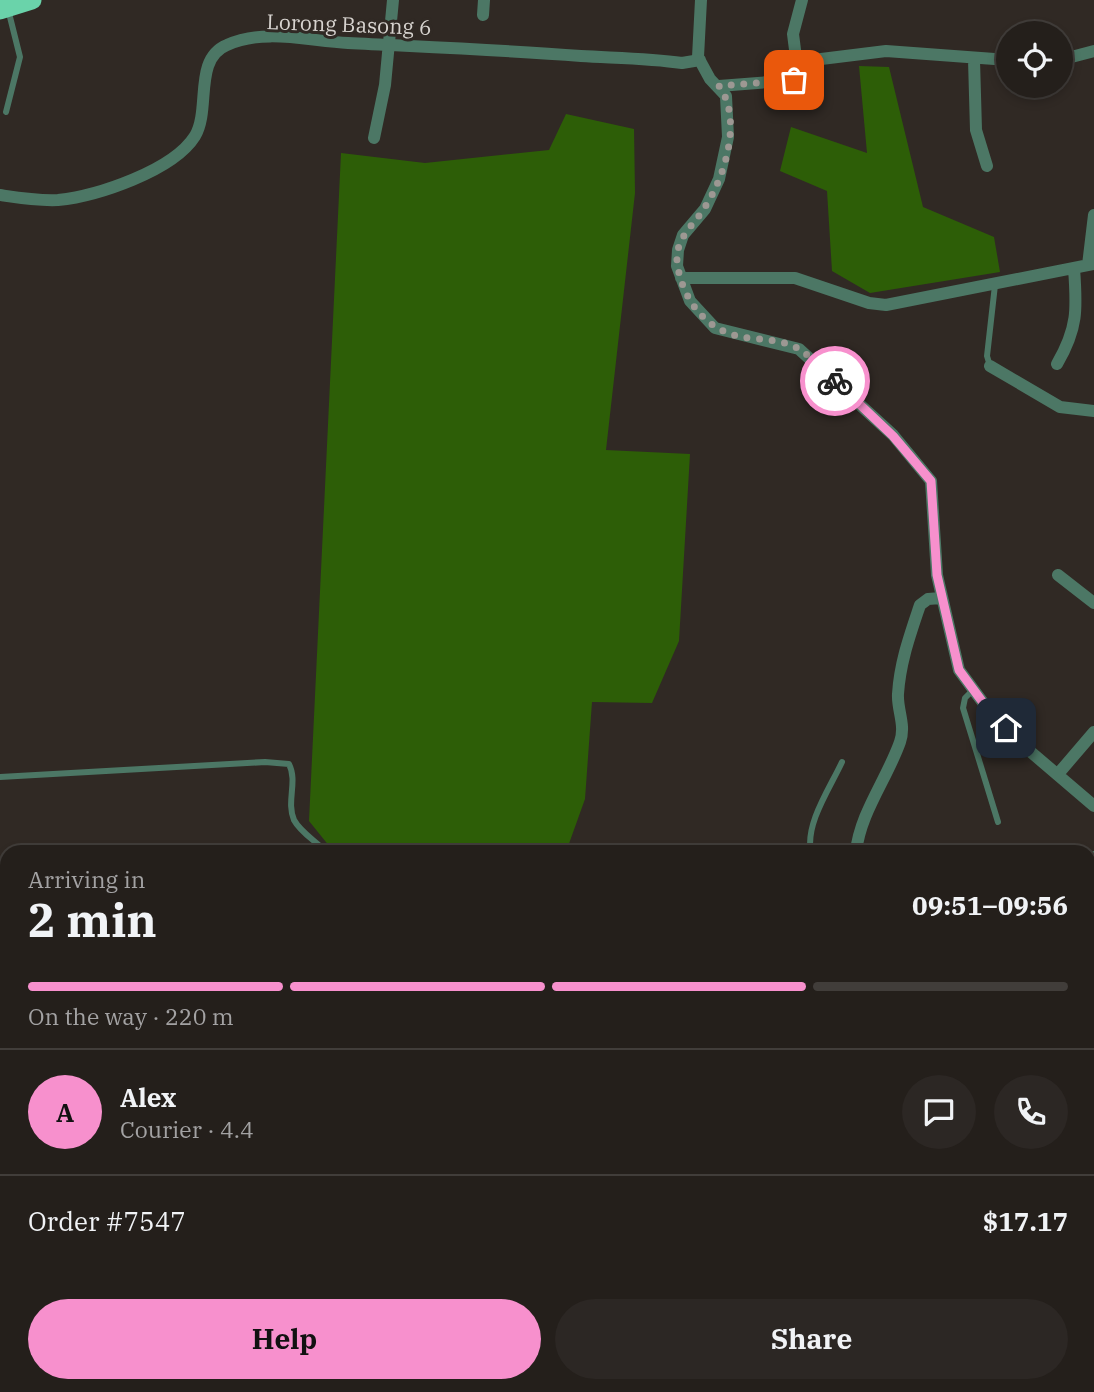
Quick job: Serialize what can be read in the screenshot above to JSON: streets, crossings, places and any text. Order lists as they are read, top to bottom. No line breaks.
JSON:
{"streets":{"street":["Lorong Basong 6"]},"page":{"heading":["2 min","Arriving in","09:51–09:56"],"panel":["Alex","Courier · 4.4","Order #7547","$17.17"],"bar":"On the way · 220 m","round":"A","buttons":["Help","Share"]}}
